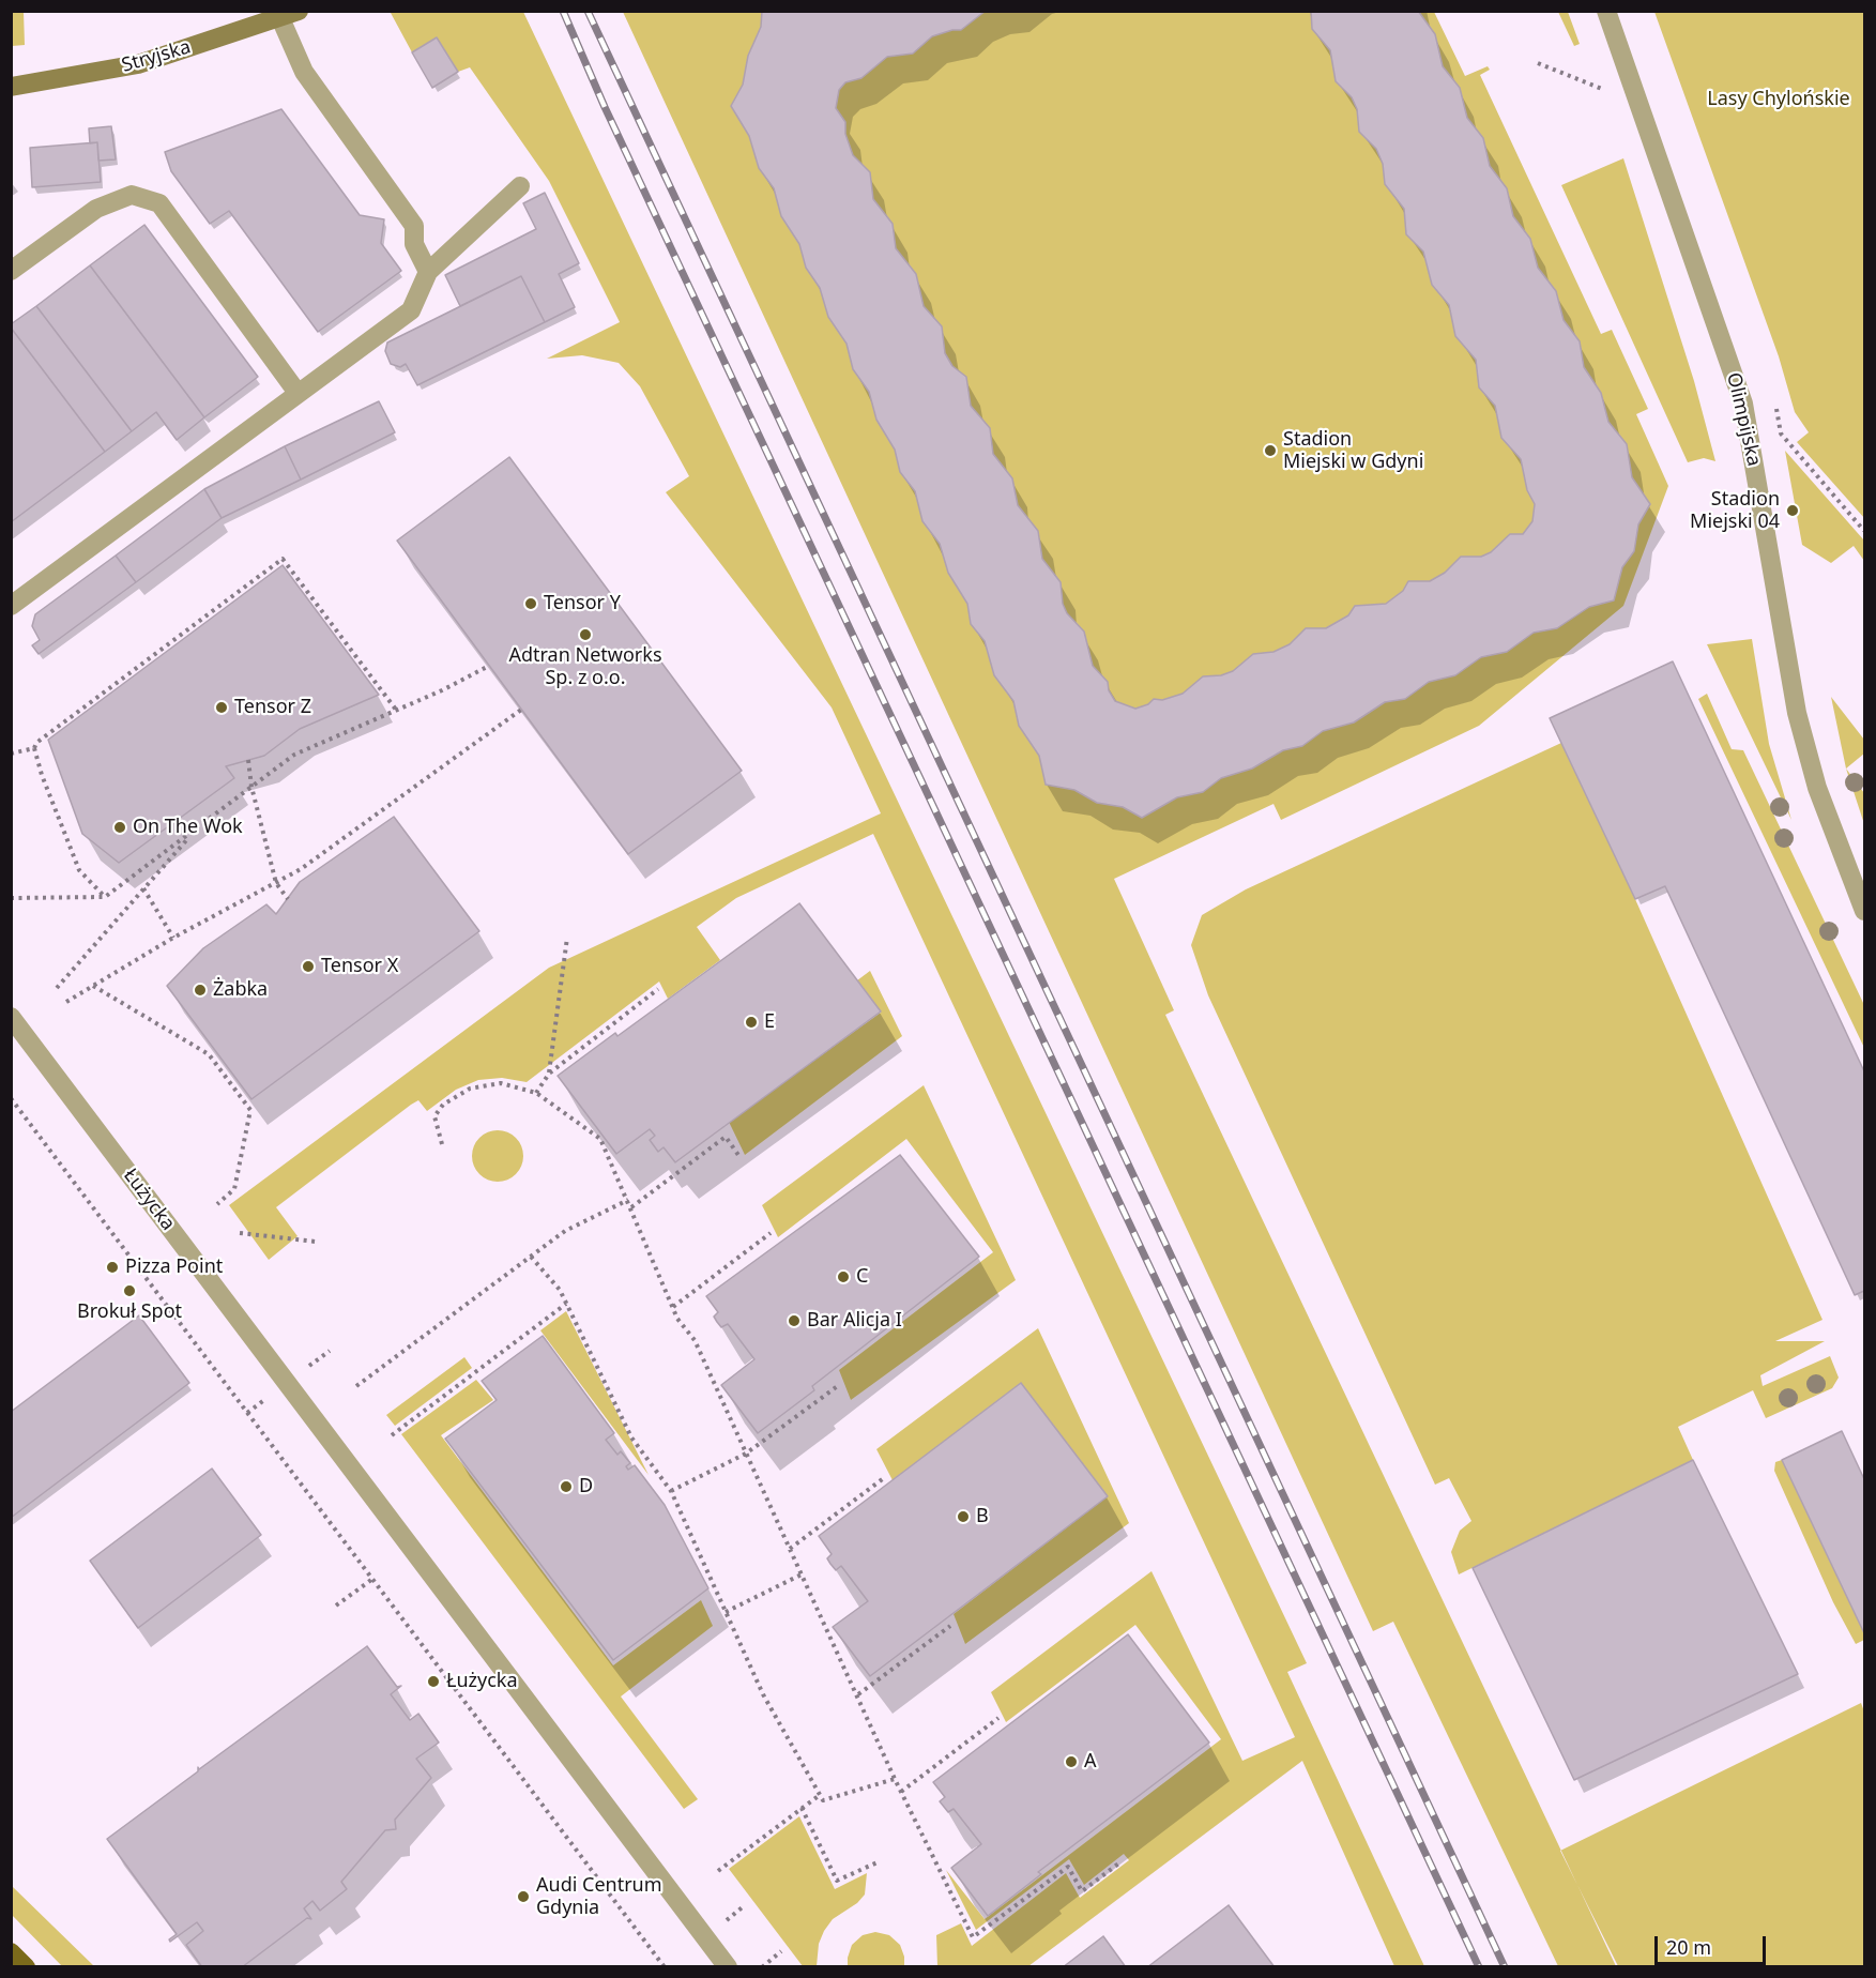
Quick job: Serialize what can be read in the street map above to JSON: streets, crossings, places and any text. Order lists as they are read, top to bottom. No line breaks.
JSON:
{"streets":{"main road":["Stryjska"],"street":["Olimpijska","Łużycka"]},"parks":["Lasy Chylońskie"],"places":["Stadion Miejski w Gdyni","Stadion Miejski 04","Tensor Y","Adtran Networks Sp. z o.o.","Tensor Z","On The Wok","Tensor X","Żabka","E","Pizza Point","C","Brokuł Spot","Bar Alicja I","D","B","Łużycka","A","Audi Centrum Gdynia"],"scale_bar":"20 m"}
